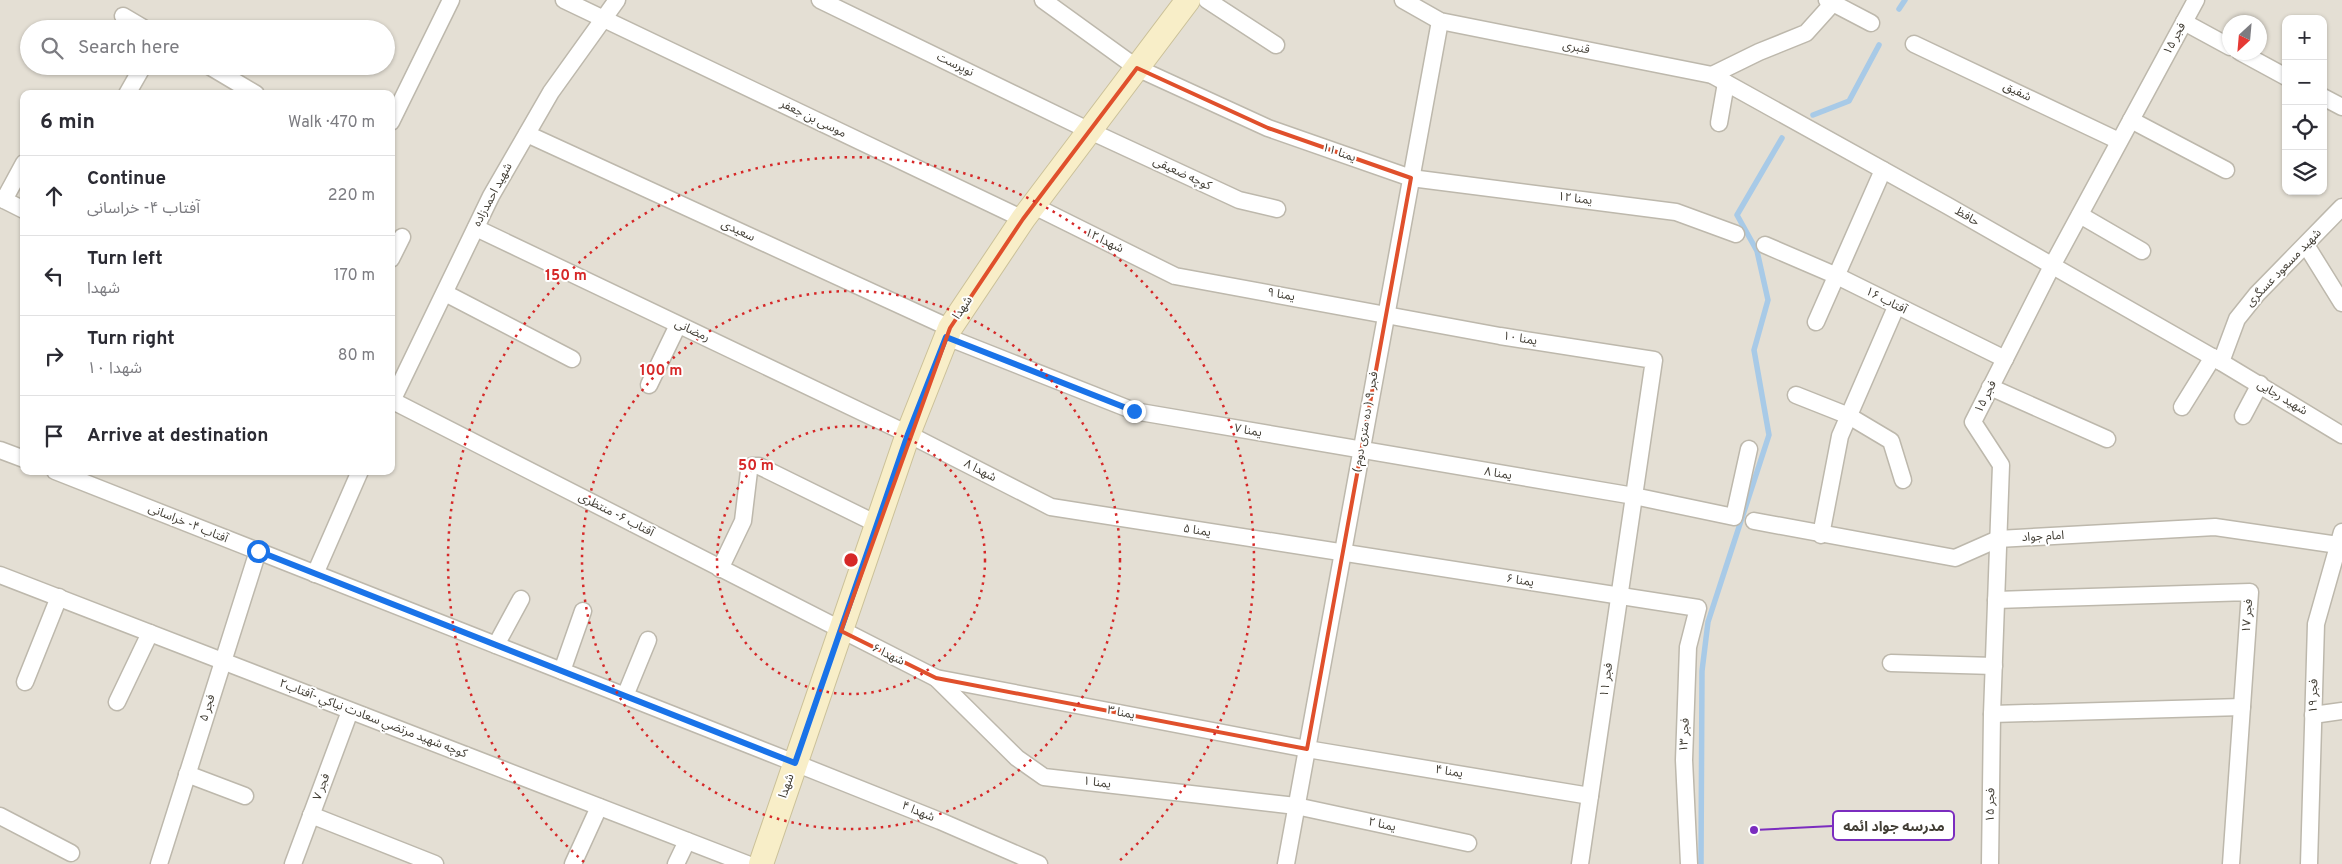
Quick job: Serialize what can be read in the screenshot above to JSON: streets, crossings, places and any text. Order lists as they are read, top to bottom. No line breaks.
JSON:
{"streets":{"main road":["شهدا"],"street":["فجر ۱۵","قنبری","نوپرست","شفیق","موسی بن جعفر","یمنا ۱۱","کوچه ضعیقی","شهید احمدزاده","یمنا ۱۲","حافظ","سعیدی","شهدا ۱۲","شهید مسعود عسگری","یمنا ۹","آفتاب ۱۶","رمضانی","یمنا ۱۰","شهید رجایی","فجر ۹ ( ده متری دوم )","یمنا ۷","شهدا ۸","یمنا ۸","آفتاب ۶- منتظری","آفتاب ۴- خراسانی","یمنا ۵","امام جواد","یمنا ۶","فجر ۱۷","شهدا ۶","فجر ۱۱","فجر ۱۹","فجر ۵","یمنا ۳","كوچه شهيد مرتضي سعادت نياكي -آفتاب۲","فجر ۱۳","یمنا ۴","یمنا ۱","فجر ۷","شهدا ۴","یمنا ۲"]},"crossings":[["فجر ۱۵","شفیق"],["فجر ۱۵","حافظ"],["فجر ۱۵","آفتاب ۱۶"],["فجر ۱۵","امام جواد"],["فجر ۱۵","فجر ۱۷"],["قنبری","حافظ"],["قنبری","فجر ۹ ( ده متری دوم )"],["نوپرست","کوچه ضعیقی"],["نوپرست","شهدا"],["موسی بن جعفر","شهید احمدزاده"],["موسی بن جعفر","شهدا ۱۲"],["موسی بن جعفر","شهدا"],["یمنا ۱۱","یمنا ۱۲"],["یمنا ۱۱","شهدا"],["یمنا ۱۱","فجر ۹ ( ده متری دوم )"],["کوچه ضعیقی","شهدا"],["شهید احمدزاده","سعیدی"],["شهید احمدزاده","رمضانی"],["یمنا ۱۲","فجر ۹ ( ده متری دوم )"],["حافظ","شهید مسعود عسگری"],["حافظ","شهید رجایی"],["سعیدی","شهدا"],["سعیدی","یمنا ۷"],["شهدا ۱۲","یمنا ۹"],["شهدا ۱۲","شهدا"],["شهید مسعود عسگری","شهید رجایی"],["یمنا ۹","یمنا ۱۰"],["یمنا ۹","فجر ۹ ( ده متری دوم )"],["شهدا","رمضانی"],["شهدا","شهدا ۸"],["شهدا","آفتاب ۶- منتظری"],["شهدا","آفتاب ۴- خراسانی"],["شهدا","شهدا ۶"],["شهدا","شهدا ۴"],["رمضانی","شهدا ۸"],["یمنا ۱۰","فجر ۹ ( ده متری دوم )"],["یمنا ۱۰","فجر ۱۱"],["فجر ۹ ( ده متری دوم )","یمنا ۷"],["فجر ۹ ( ده متری دوم )","یمنا ۸"],["فجر ۹ ( ده متری دوم )","یمنا ۵"],["فجر ۹ ( ده متری دوم )","یمنا ۶"],["فجر ۹ ( ده متری دوم )","یمنا ۳"],["فجر ۹ ( ده متری دوم )","یمنا ۴"],["فجر ۹ ( ده متری دوم )","یمنا ۱"],["فجر ۹ ( ده متری دوم )","یمنا ۲"],["یمنا ۷","یمنا ۸"],["شهدا ۸","یمنا ۵"],["یمنا ۸","فجر ۱۱"],["آفتاب ۶- منتظری","شهدا ۶"],["آفتاب ۴- خراسانی","فجر ۵"],["آفتاب ۴- خراسانی","شهدا ۴"],["یمنا ۵","یمنا ۶"],["امام جواد","فجر ۱۹"],["یمنا ۶","فجر ۱۱"],["یمنا ۶","فجر ۱۳"],["شهدا ۶","یمنا ۳"],["شهدا ۶","یمنا ۱"],["فجر ۱۱","یمنا ۴"],["فجر ۵","كوچه شهيد مرتضي سعادت نياكي -آفتاب۲"],["یمنا ۳","یمنا ۴"],["یمنا ۳","یمنا ۱"],["كوچه شهيد مرتضي سعادت نياكي -آفتاب۲","فجر ۷"],["یمنا ۱","یمنا ۲"]],"places":["مدرسه جواد ائمه"],"north":"bottom left","page":{"map_buttons":["+","−"],"search":"Search here","heading":["6 min","Walk · 470 m"],"list":[["Continue","آفتاب ۴- خراسانی","220 m"],["Turn left","شهدا","170 m"],["Turn right","شهدا ۱۰","80 m"],"Arrive at destination"]},"rings":["150 m","100 m","50 m"]}
